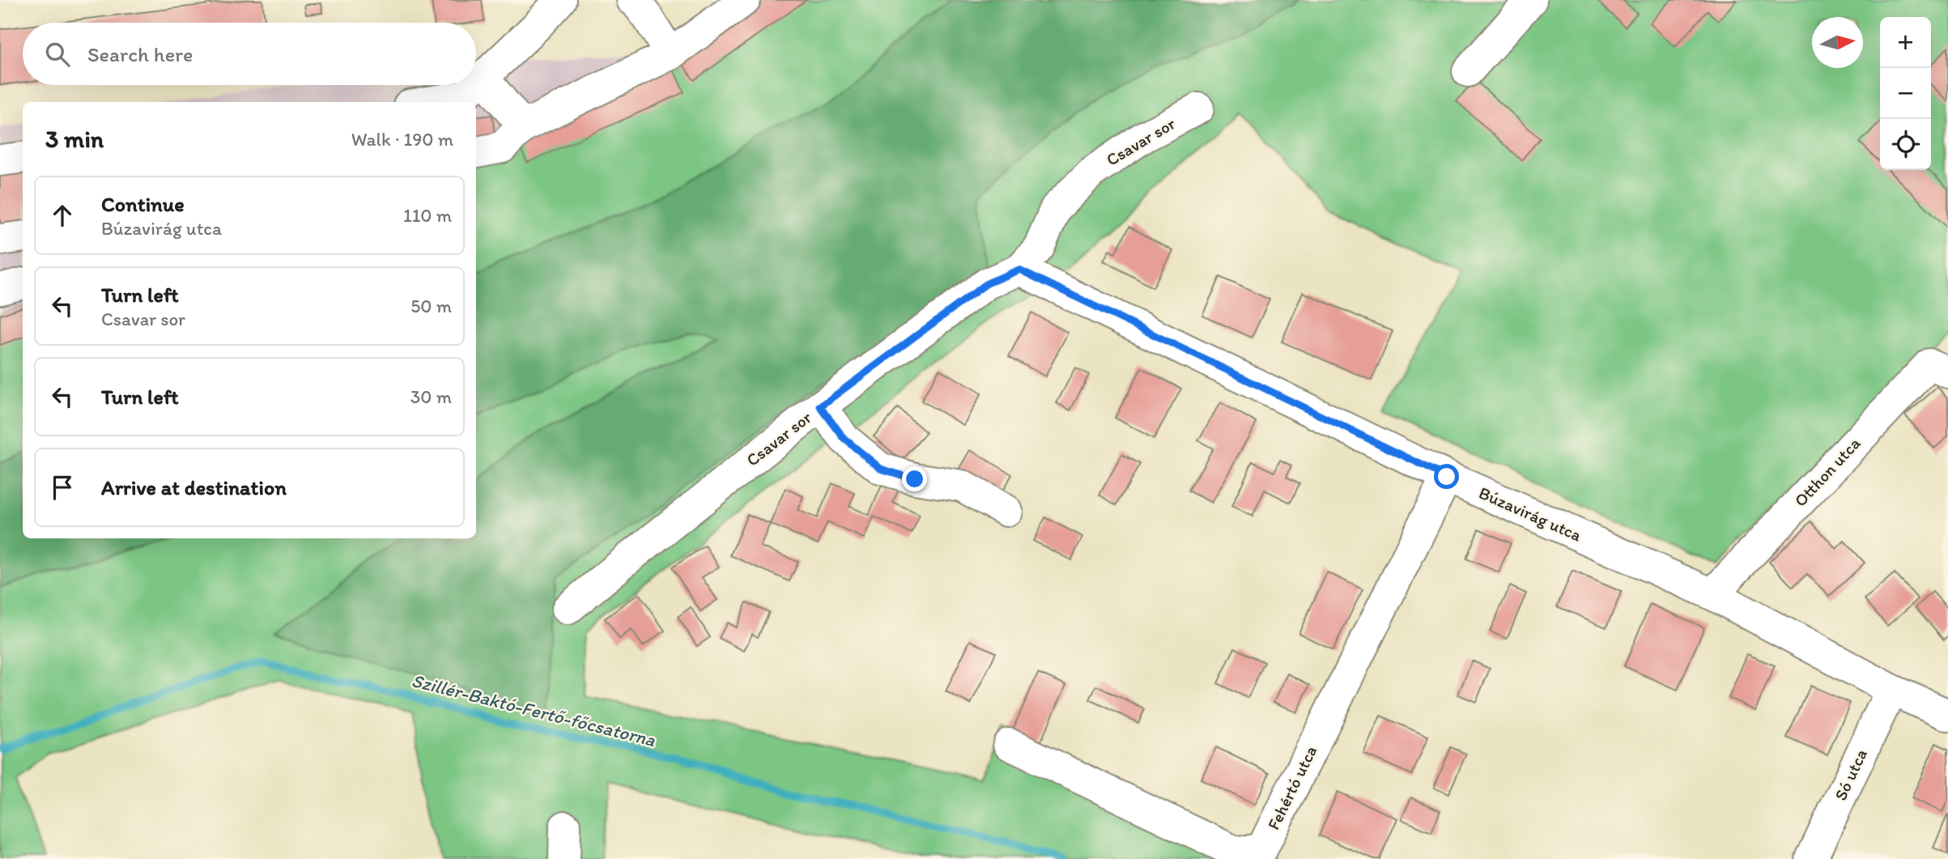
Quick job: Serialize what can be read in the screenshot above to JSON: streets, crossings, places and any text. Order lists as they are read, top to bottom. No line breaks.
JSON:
{"streets":{"street":["Csavar sor","Otthon utca","Búzavirág utca","Só utca","Fehértó utca"]},"crossings":[["Csavar sor","Búzavirág utca"],["Otthon utca","Búzavirág utca"],["Búzavirág utca","Só utca"],["Búzavirág utca","Fehértó utca"]],"water":["Szillér-Baktó-Fertő-főcsatorna"],"north":"right","page":{"map_buttons":["+","−"],"search":"Search here","heading":["3 min","Walk · 190 m"],"list":[["Continue","Búzavirág utca","110 m"],["Turn left","Csavar sor","50 m"],["Turn left","30 m"],"Arrive at destination"]}}
